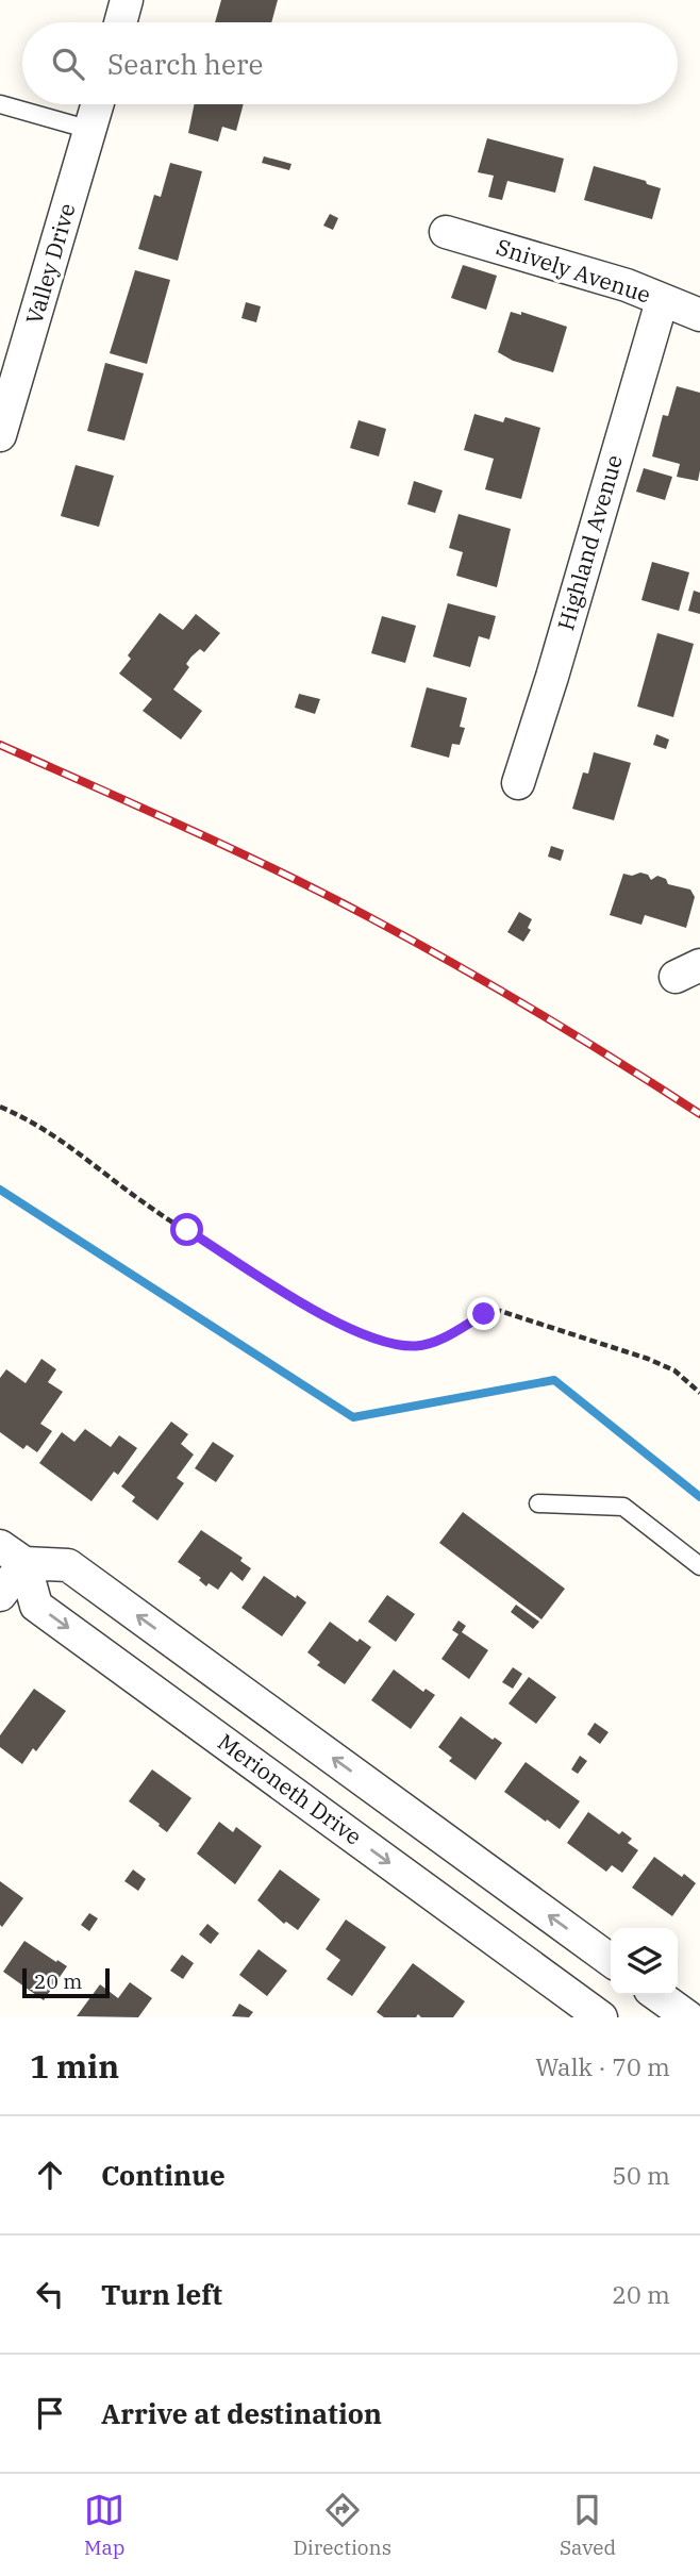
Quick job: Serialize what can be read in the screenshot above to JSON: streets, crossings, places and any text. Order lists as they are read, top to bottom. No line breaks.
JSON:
{"streets":{"street":["Valley Drive","Snively Avenue","Highland Avenue","Merioneth Drive"]},"crossings":[["Snively Avenue","Highland Avenue"]],"scale_bar":"20 m","page":{"search":"Search here","scale":"20 m","heading":["1 min","Walk · 70 m"],"list":[["Continue","50 m"],["Turn left","20 m"],"Arrive at destination"],"nav":["Map","Directions","Saved"]}}
